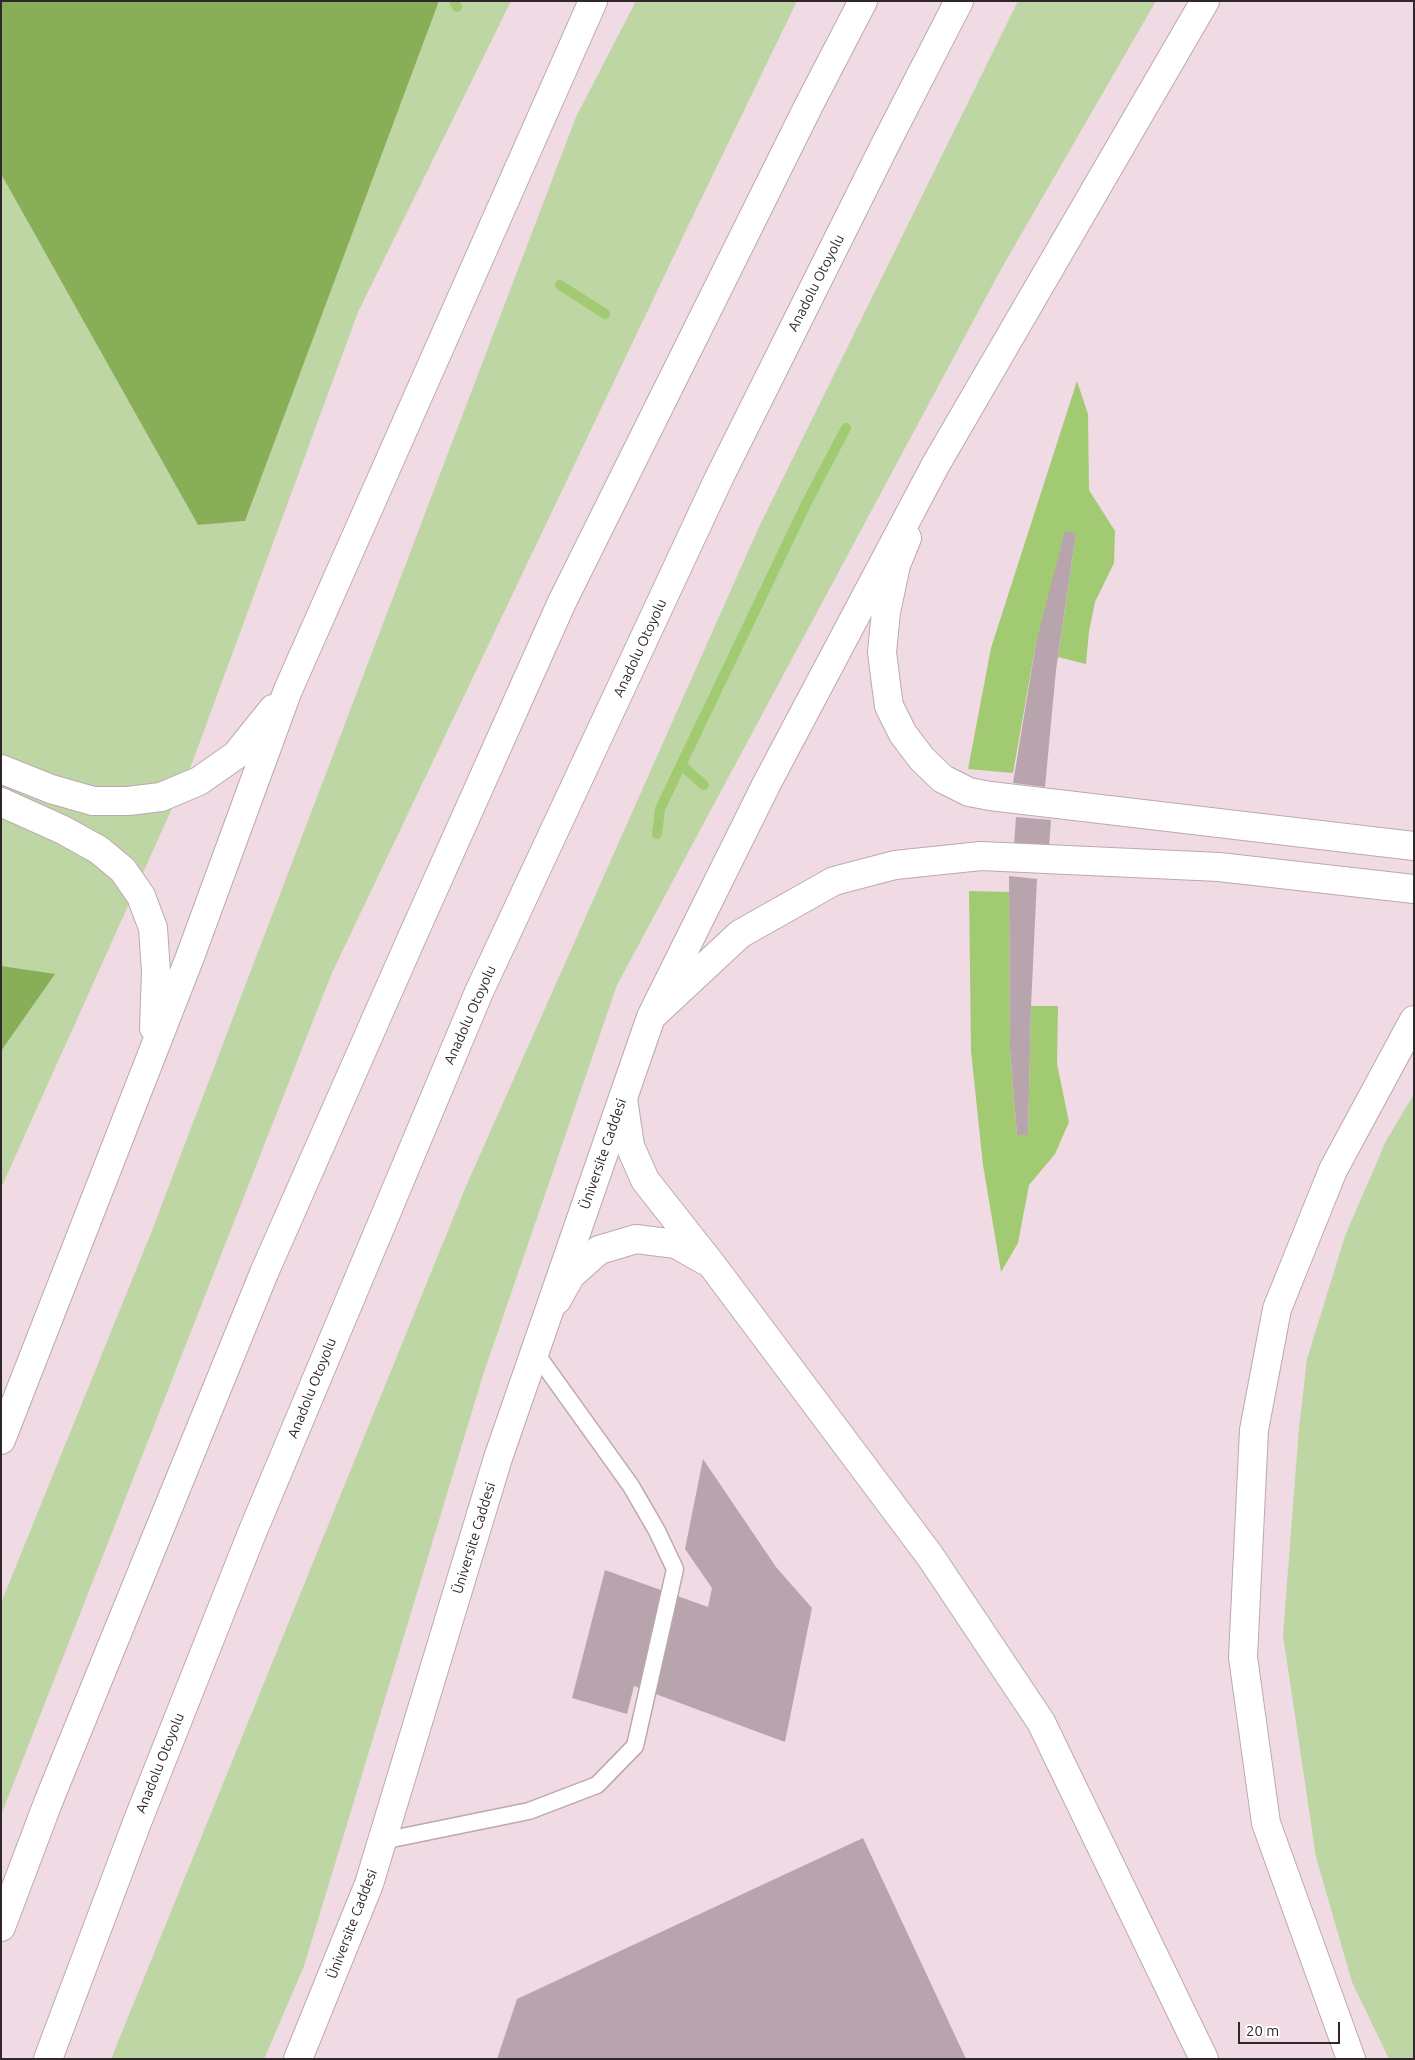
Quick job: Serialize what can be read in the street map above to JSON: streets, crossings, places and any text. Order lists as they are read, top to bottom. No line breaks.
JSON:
{"streets":{"main road":["Anadolu Otoyolu","Üniversite Caddesi"]},"scale_bar":"20 m"}
